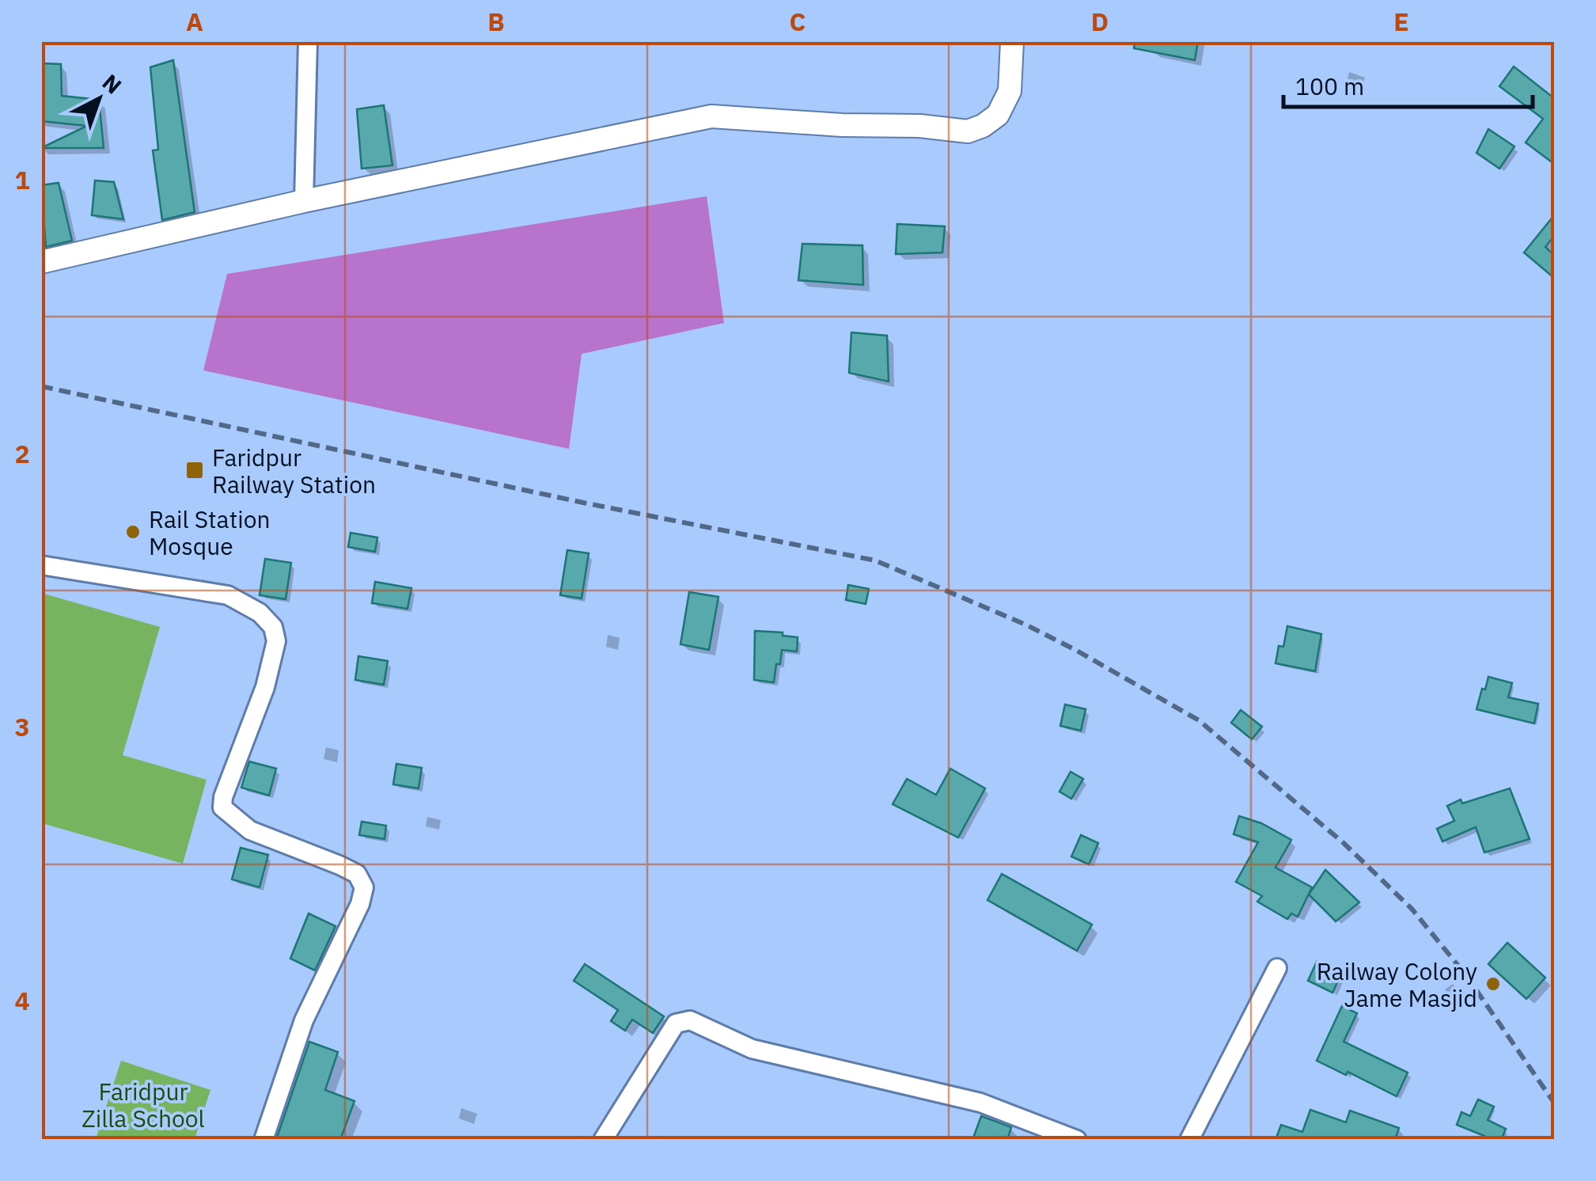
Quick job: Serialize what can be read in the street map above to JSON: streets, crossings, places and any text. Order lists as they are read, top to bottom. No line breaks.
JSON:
{"parks":["Faridpur Zilla School"],"places":{"transit":["Faridpur Railway Station"],"other":["Rail Station Mosque","Railway Colony Jame Masjid"]},"scale_bar":"100 m","north":"top right","grid":{"columns":["A","B","C","D","E"],"rows":["1","2","3","4"]}}
